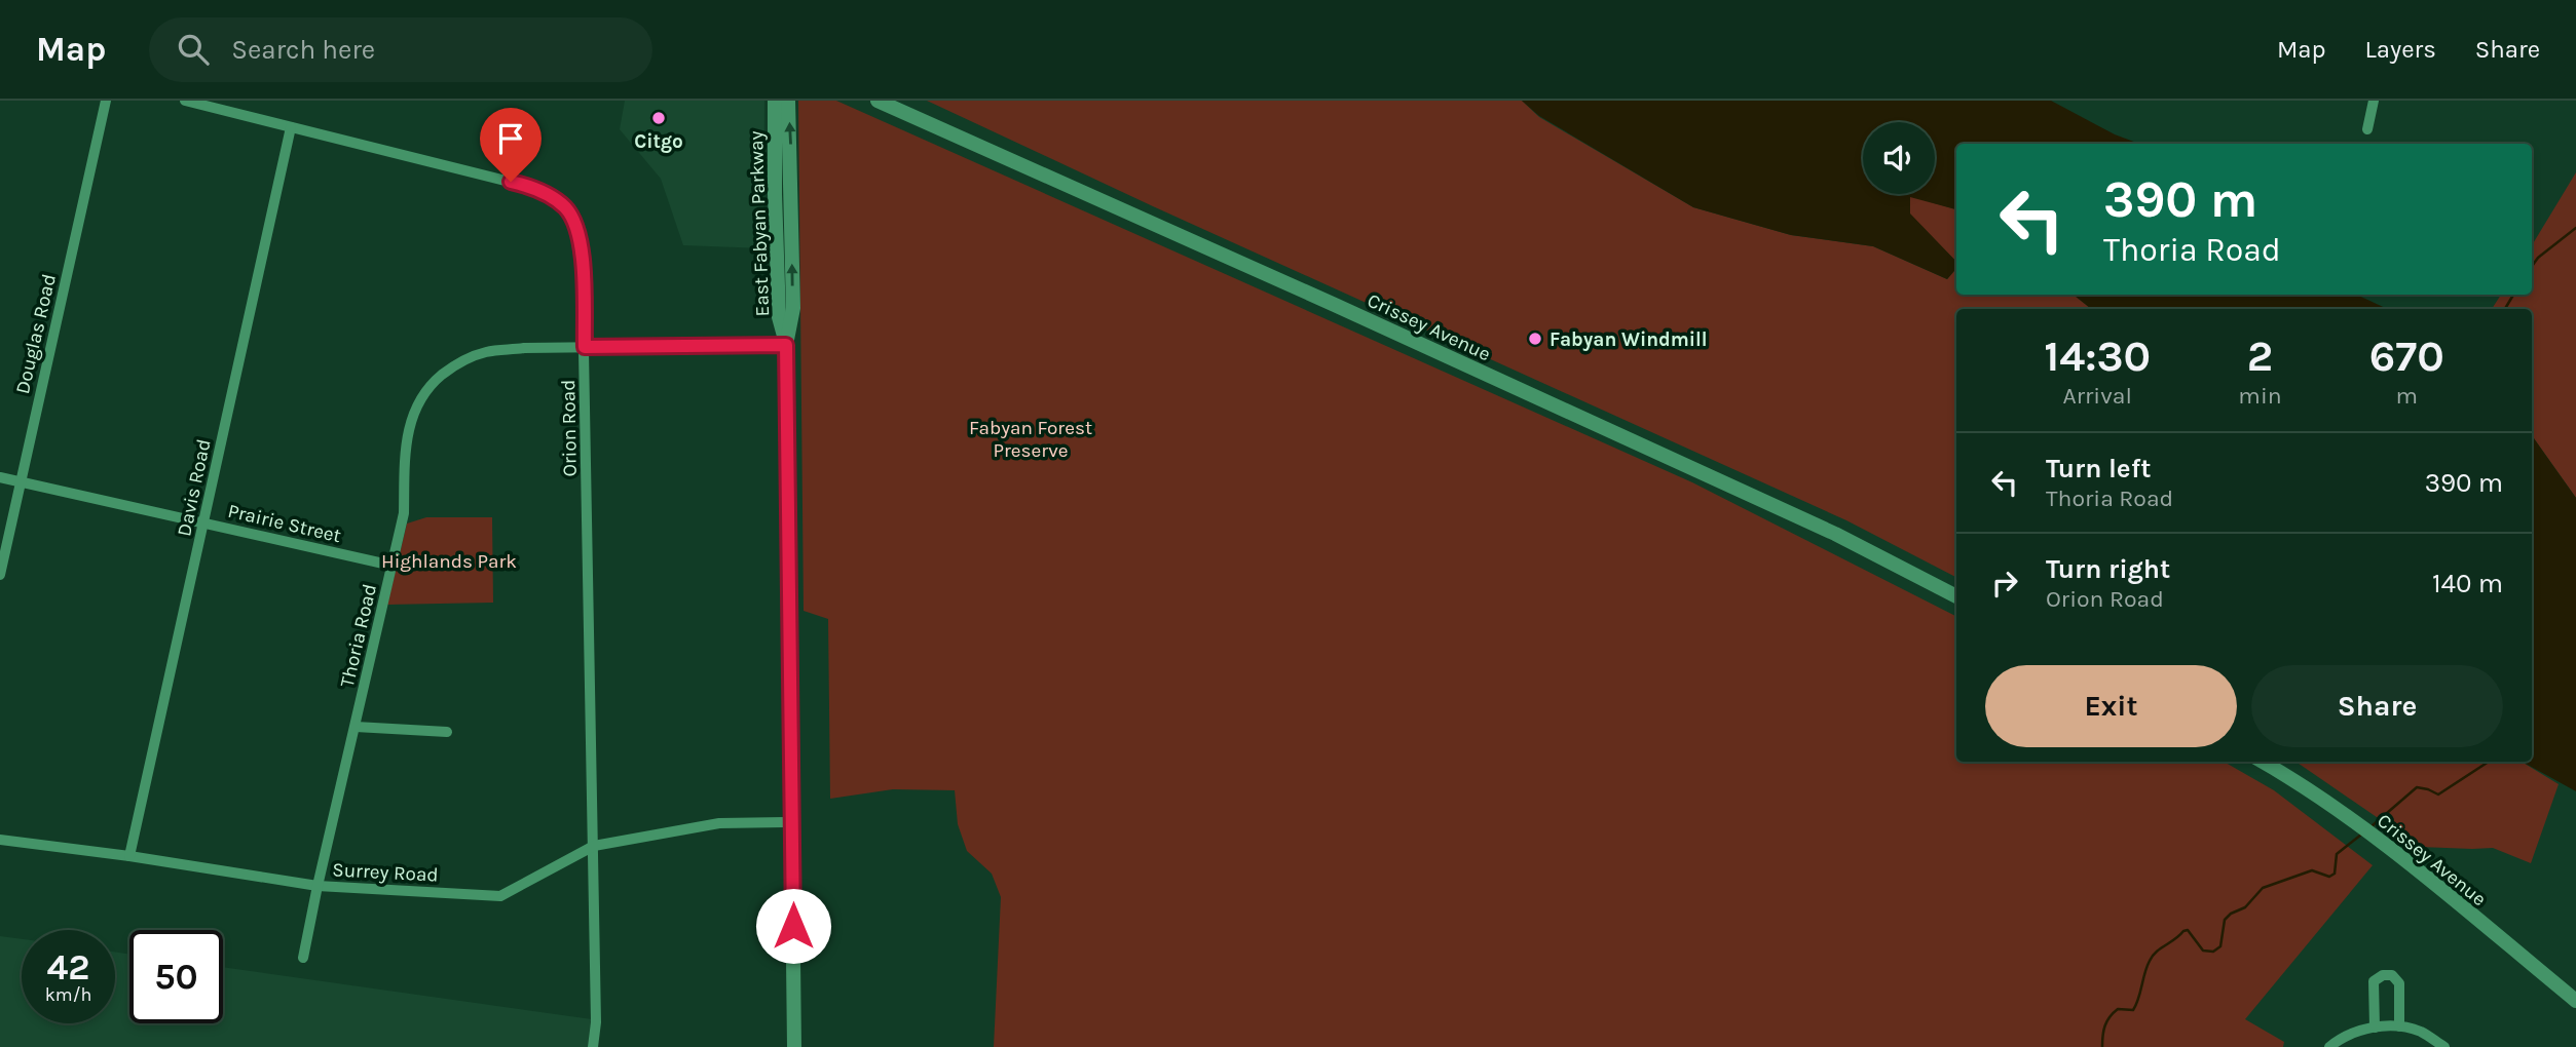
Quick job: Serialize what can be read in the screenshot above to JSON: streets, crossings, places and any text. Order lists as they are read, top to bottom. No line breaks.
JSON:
{"streets":{"main road":["East Fabyan Parkway","Crissey Avenue"],"street":["Douglas Road","Orion Road","Davis Road","Prairie Street","Thoria Road","Surrey Road"]},"crossings":[["East Fabyan Parkway","Thoria Road"],["East Fabyan Parkway","Surrey Road"],["Douglas Road","Prairie Street"],["Orion Road","Davis Road"],["Orion Road","Thoria Road"],["Orion Road","Surrey Road"],["Davis Road","Prairie Street"],["Davis Road","Surrey Road"],["Prairie Street","Thoria Road"],["Thoria Road","Surrey Road"]],"parks":["Fabyan Forest Preserve","Highlands Park"],"places":["Citgo","Fabyan Windmill"],"page":{"header":"Map","search":"Search here","nav":["Map","Layers","Share"],"turn":["390 m","Thoria Road"],"eta":["14:30","Arrival","2","min","670","m"],"list":[{"name":"Turn left","note":"Thoria Road","value":"390 m"},{"name":"Turn right","note":"Orion Road","value":"140 m"}],"buttons":["Exit","Share"],"speed":"42 km/h","limit":"50"}}
